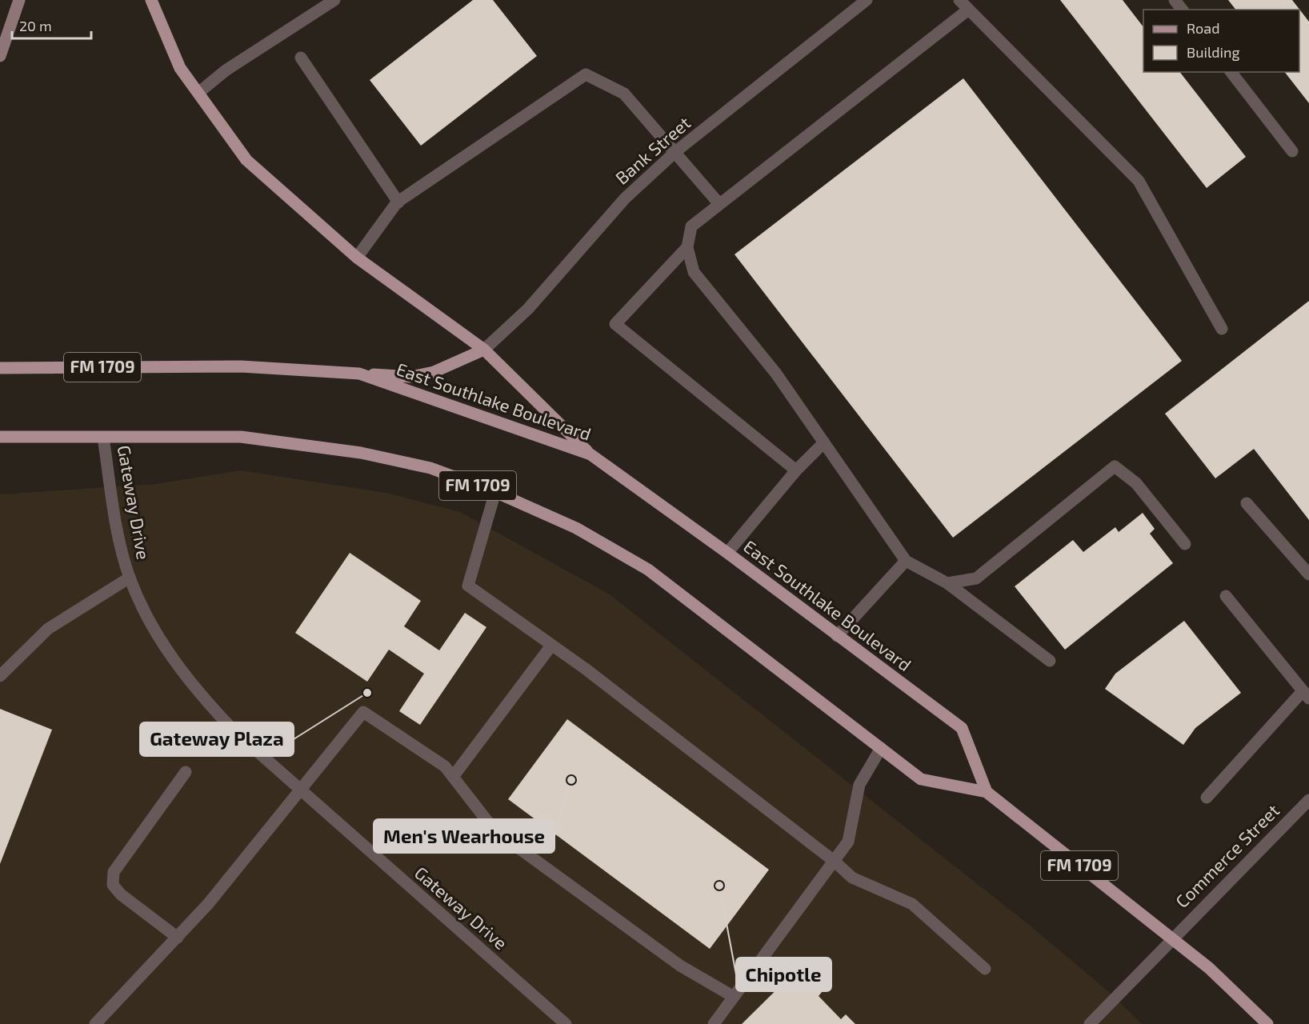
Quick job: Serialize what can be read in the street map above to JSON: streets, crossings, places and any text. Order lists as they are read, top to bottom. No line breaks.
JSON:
{"streets":{"main road":["FM 1709","East Southlake Boulevard"],"street":["Bank Street","Gateway Drive","Commerce Street"]},"crossings":[["FM 1709","East Southlake Boulevard"],["FM 1709","Gateway Drive"],["FM 1709","Commerce Street"]],"places":["Gateway Plaza","Men's Wearhouse","Chipotle"],"legend":["Road","Building"],"scale_bar":"20 m"}
